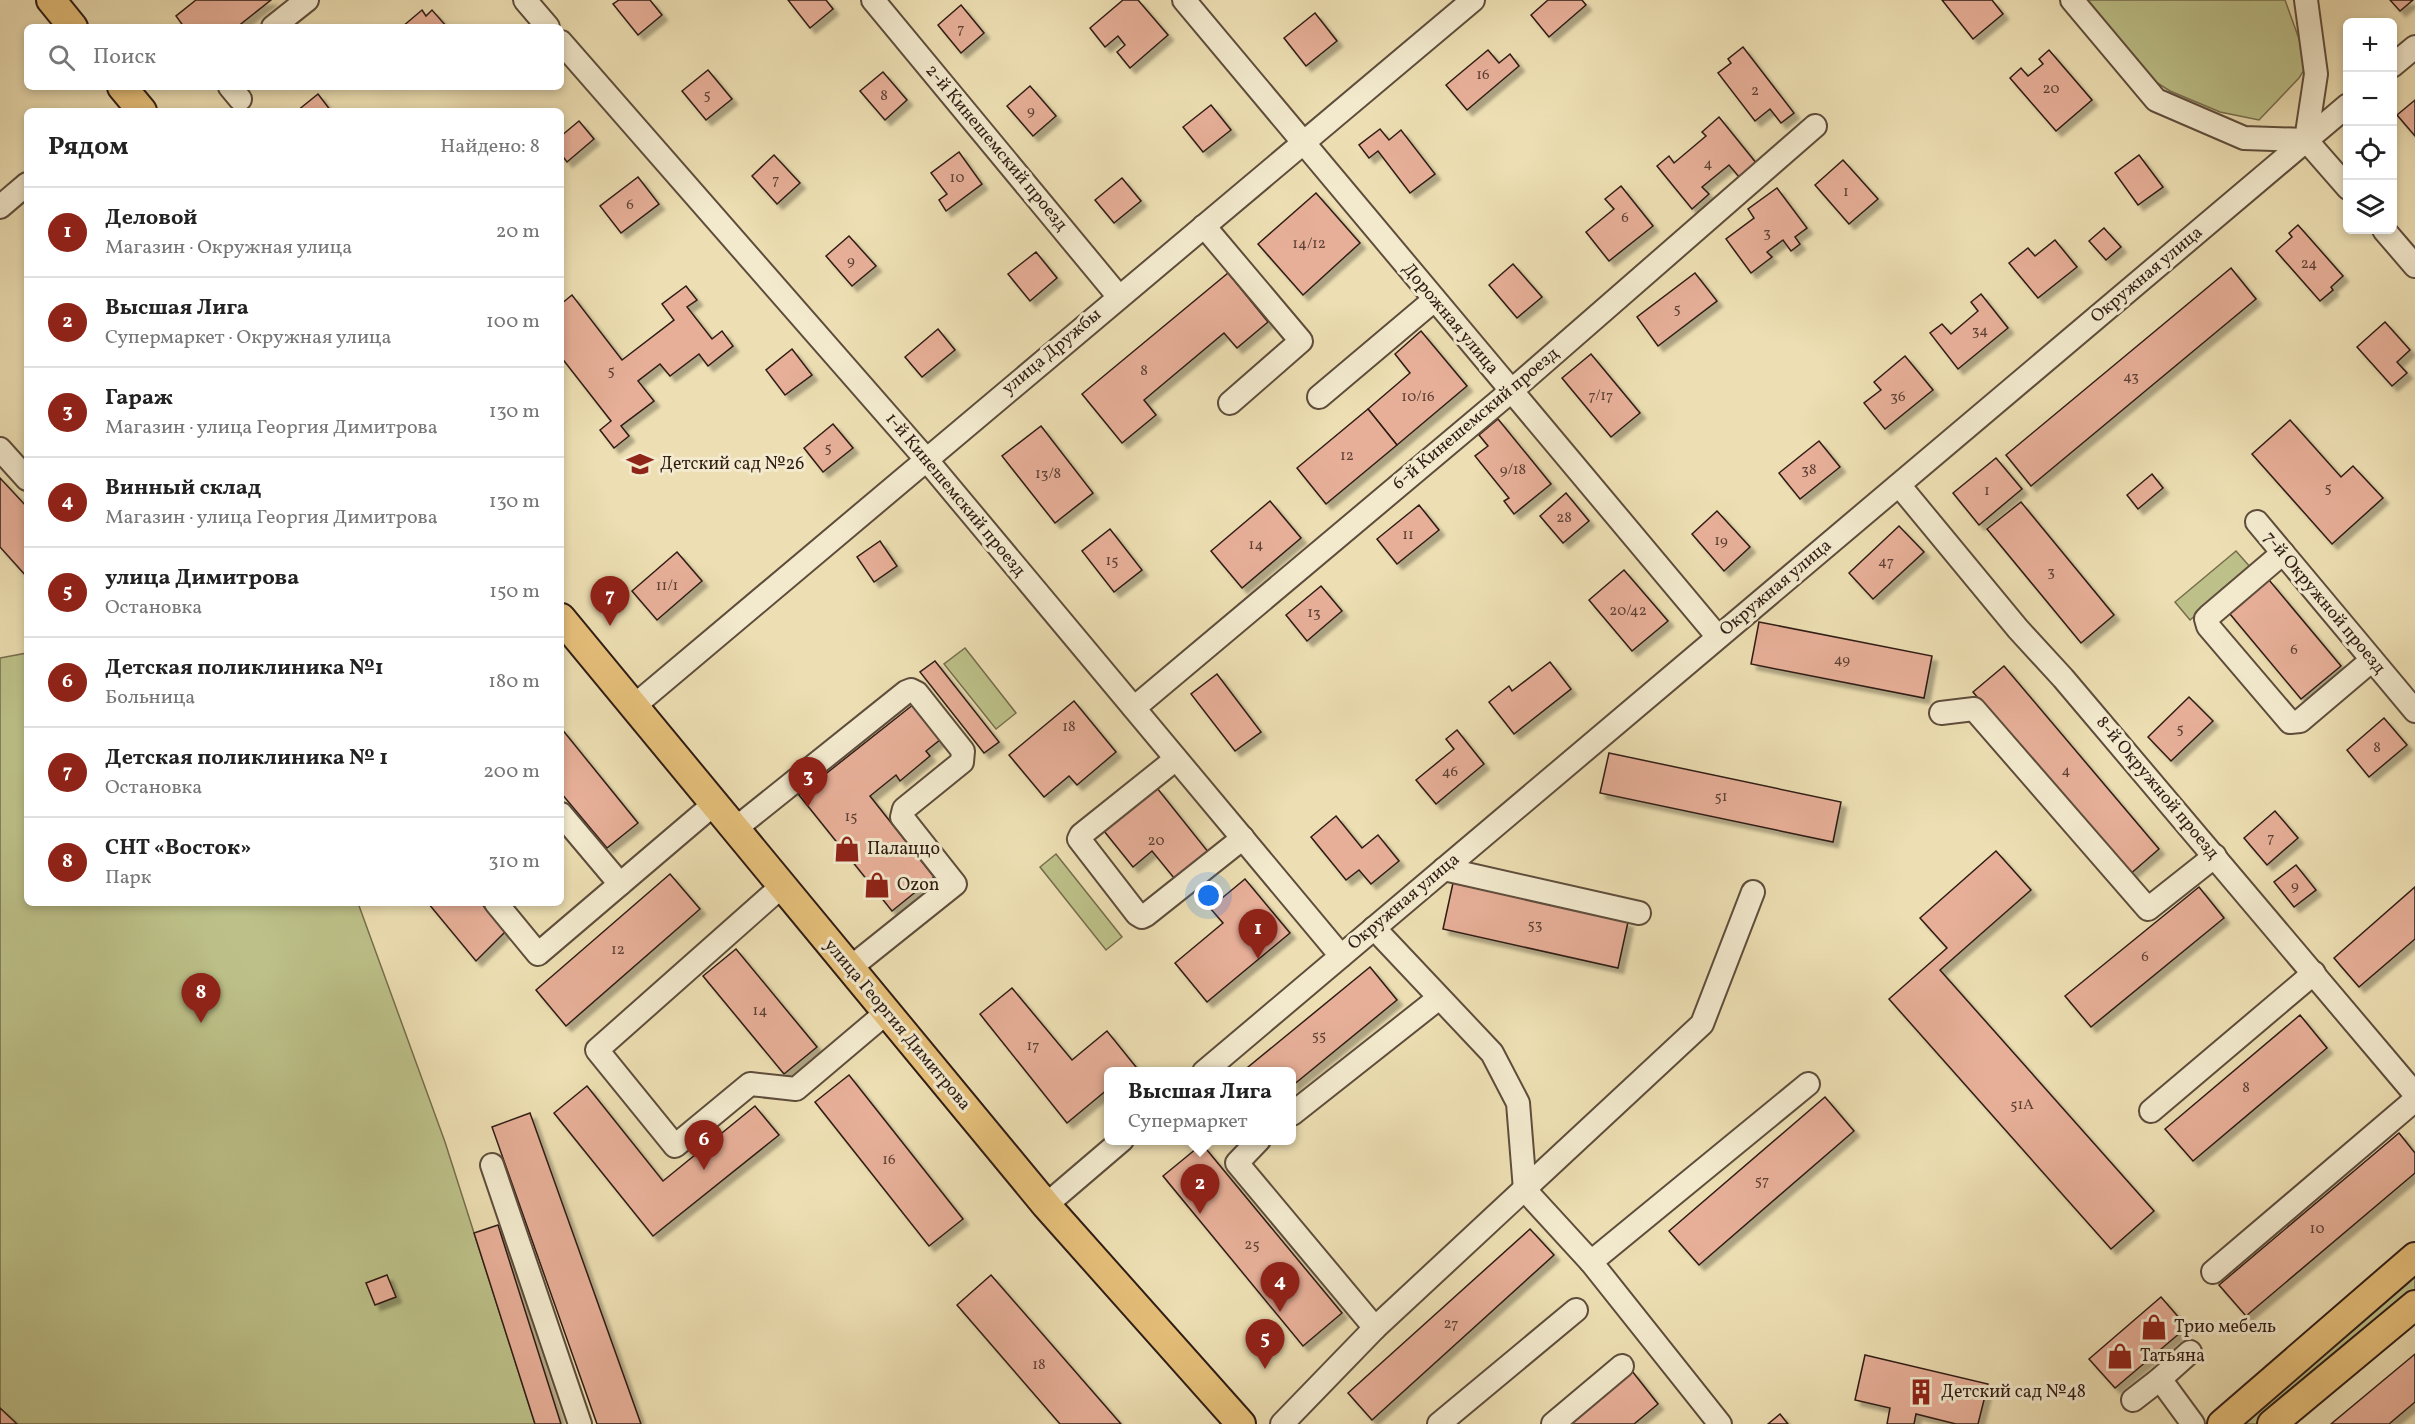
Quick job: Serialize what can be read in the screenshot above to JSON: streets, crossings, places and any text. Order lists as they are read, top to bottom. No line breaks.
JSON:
{"streets":{"main road":["улица Георгия Димитрова"],"street":["2-й Кинешемский проезд","Окружная улица","Дорожная улица","улица Дружбы","6-й Кинешемский проезд","1-й Кинешемский проезд","7-й Окружной проезд","8-й Окружной проезд"]},"crossings":[["2-й Кинешемский проезд","улица Дружбы"],["Окружная улица","Дорожная улица"],["Окружная улица","1-й Кинешемский проезд"],["Окружная улица","8-й Окружной проезд"],["Дорожная улица","улица Дружбы"],["Дорожная улица","6-й Кинешемский проезд"],["улица Дружбы","1-й Кинешемский проезд"],["улица Дружбы","улица Георгия Димитрова"],["6-й Кинешемский проезд","1-й Кинешемский проезд"]],"places":{"school or university":["Детский сад №26"],"shop":["Палаццо","Ozon","Трио мебель","Татьяна"],"building":["Детский сад №48"]},"house_numbers":["7","16","20","2","5","8","9","4","10","7","1","6","6","3","14/12","9","24","5","34","5","8","43","7/17","10/16","36","5","12","9/18","38","13/8","5","1","28","11","19","14","15","47","3","11/1","20/42","13","6","49","18","5","8","4","46","51","15","7","20","9","53","12","6","14","55","17","8","51А","16","57","10","25","27","18"],"page":{"map_buttons":["+","−"],"search":"Поиск","heading":["Рядом","Найдено: 8"],"list":[{"mark":"1","name":"Деловой","note":"Магазин · Окружная улица","value":"20 m"},{"mark":"2","name":"Высшая Лига","note":"Супермаркет · Окружная улица","value":"100 m"},{"mark":"3","name":"Гараж","note":"Магазин · улица Георгия Димитрова","value":"130 m"},{"mark":"4","name":"Винный склад","note":"Магазин · улица Георгия Димитрова","value":"130 m"},{"mark":"5","name":"улица Димитрова","note":"Остановка","value":"150 m"},{"mark":"6","name":"Детская поликлиника №1","note":"Больница","value":"180 m"},{"mark":"7","name":"Детская поликлиника № 1","note":"Остановка","value":"200 m"},{"mark":"8","name":"СНТ «Восток»","note":"Парк","value":"310 m"}],"pins":["7","3","1","8","6","2","4","5"],"popup":["Высшая Лига","Супермаркет"]}}
